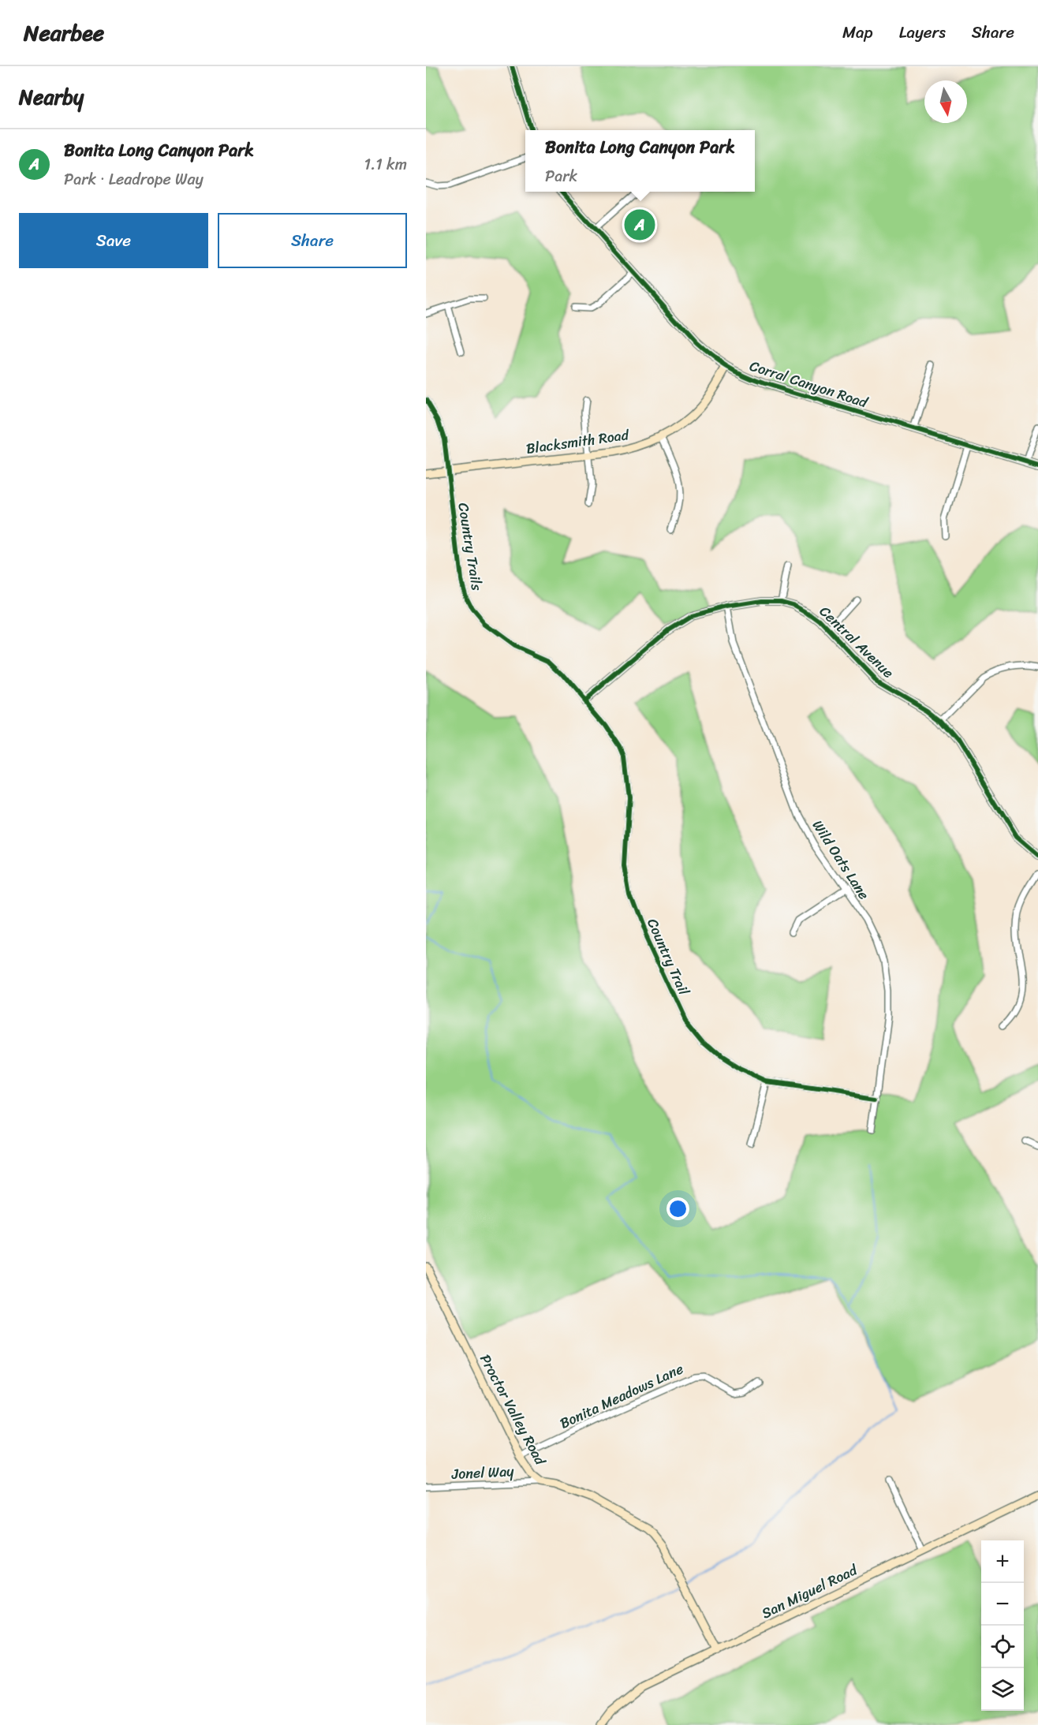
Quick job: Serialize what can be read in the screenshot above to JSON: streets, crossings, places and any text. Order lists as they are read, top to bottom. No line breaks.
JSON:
{"streets":{"street":["Corral Canyon Road","Blacksmith Road","Country Trails","Central Avenue","Wild Oats Lane","Country Trail","Bonita Meadows Lane","Proctor Valley Road","Jonel Way","San Miguel Road"]},"crossings":[["Corral Canyon Road","Blacksmith Road"],["Blacksmith Road","Country Trails"],["Country Trails","Central Avenue"],["Country Trails","Country Trail"],["Central Avenue","Wild Oats Lane"],["Central Avenue","Country Trail"],["Wild Oats Lane","Country Trail"],["Bonita Meadows Lane","Proctor Valley Road"],["Proctor Valley Road","Jonel Way"],["Proctor Valley Road","San Miguel Road"]],"north":"bottom","page":{"header":"Nearbee","nav":["Map","Layers","Share"],"heading":"Nearby","list":[{"mark":"A","name":"Bonita Long Canyon Park","note":"Park · Leadrope Way","value":"1.1 km"}],"popup":["Bonita Long Canyon Park","Park"],"buttons":["Save","Share"],"pins":"A","map_buttons":["+","−"]}}
